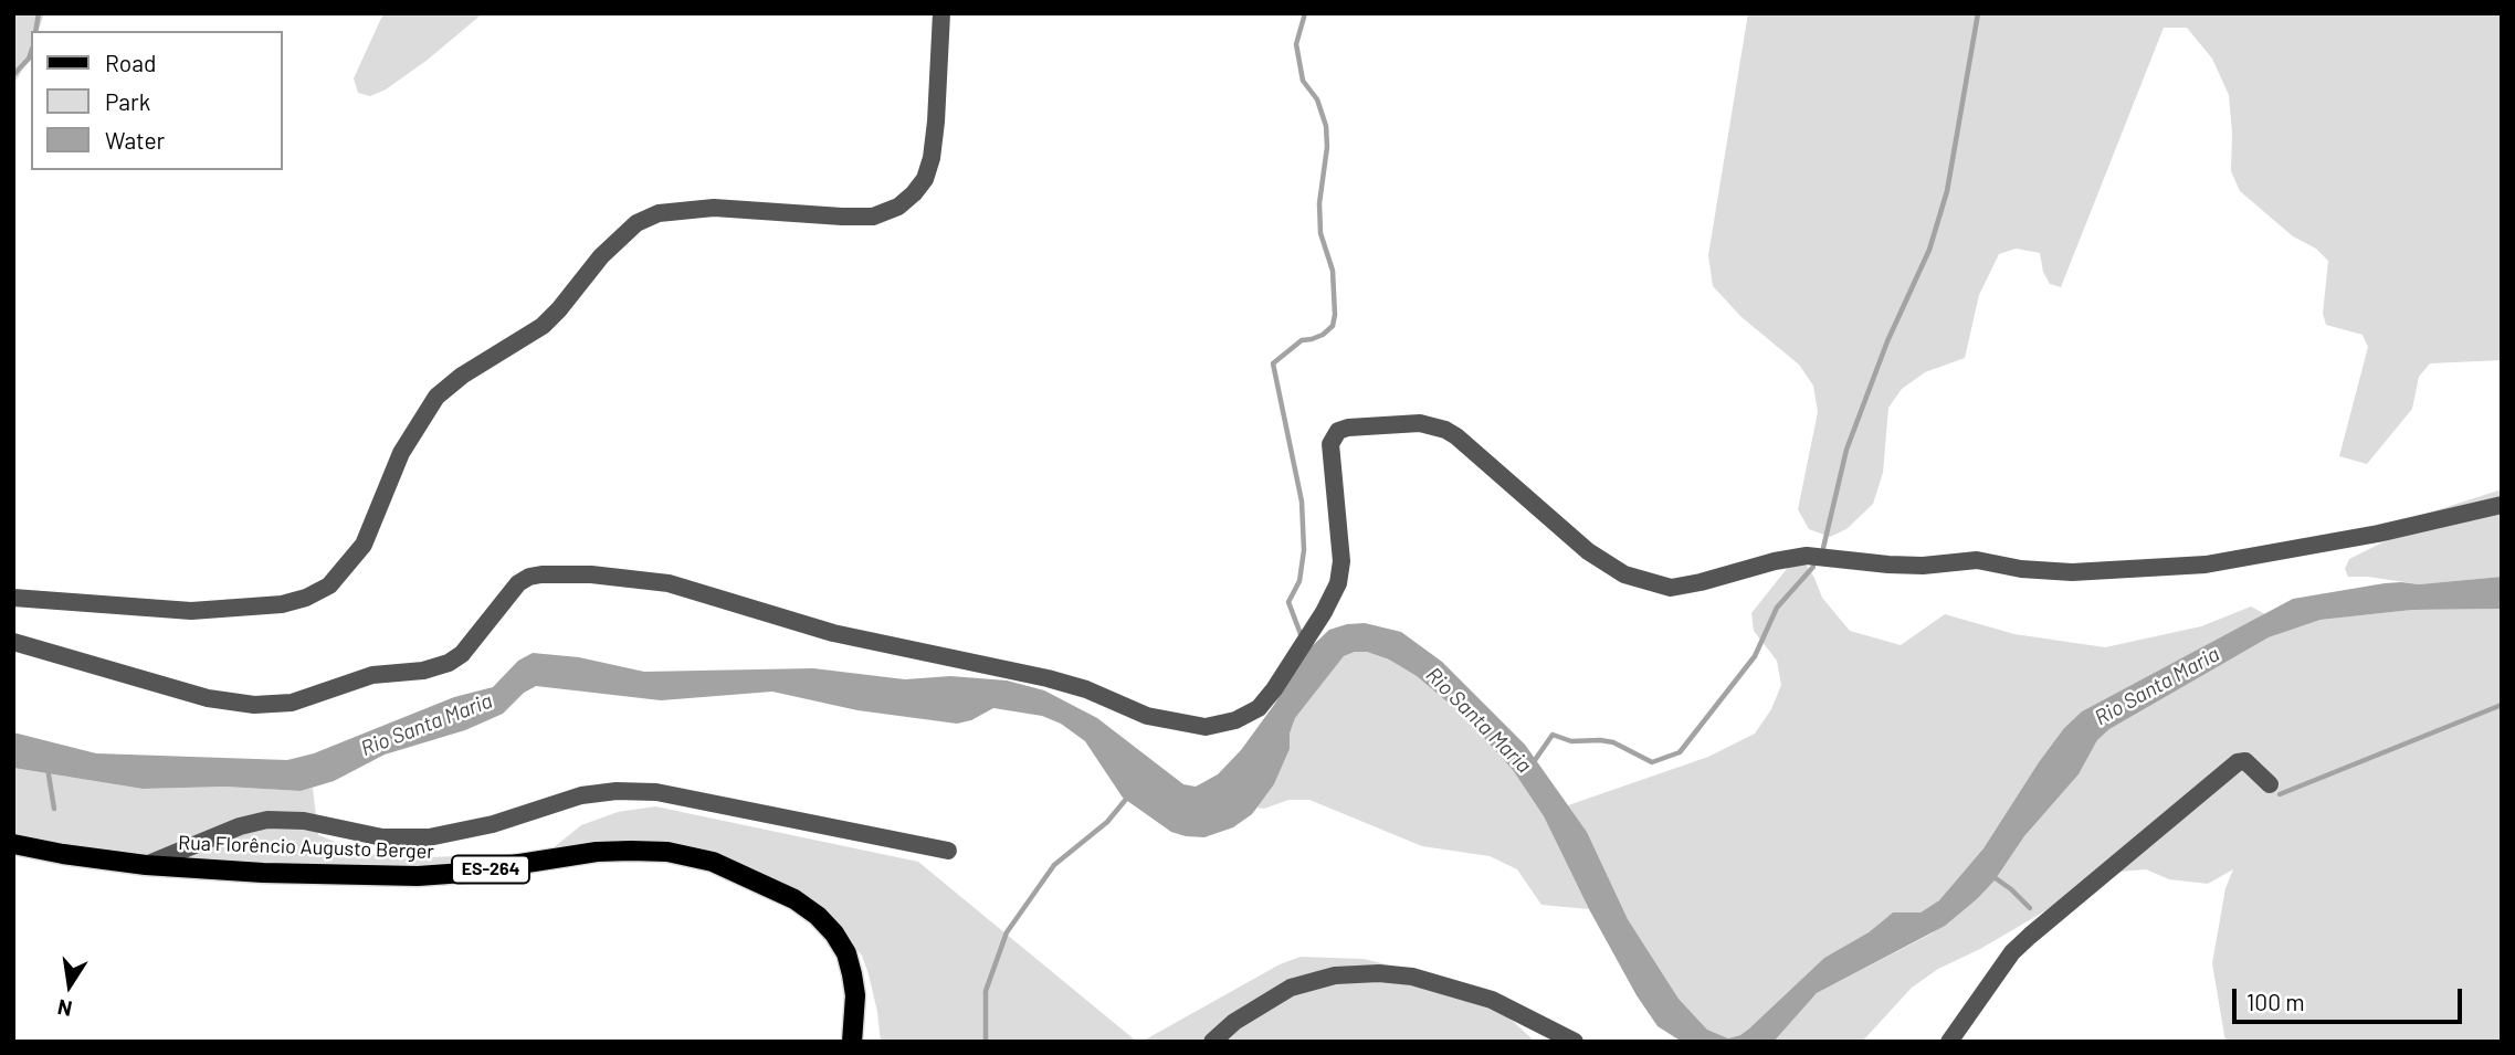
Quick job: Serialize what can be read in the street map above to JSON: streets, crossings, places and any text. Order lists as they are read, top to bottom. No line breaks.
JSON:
{"streets":{"main road":["Rua Florêncio Augusto Berger","ES-264"]},"water":["Rio Santa Maria"],"legend":["Road","Park","Water"],"scale_bar":"100 m","north":"bottom"}
